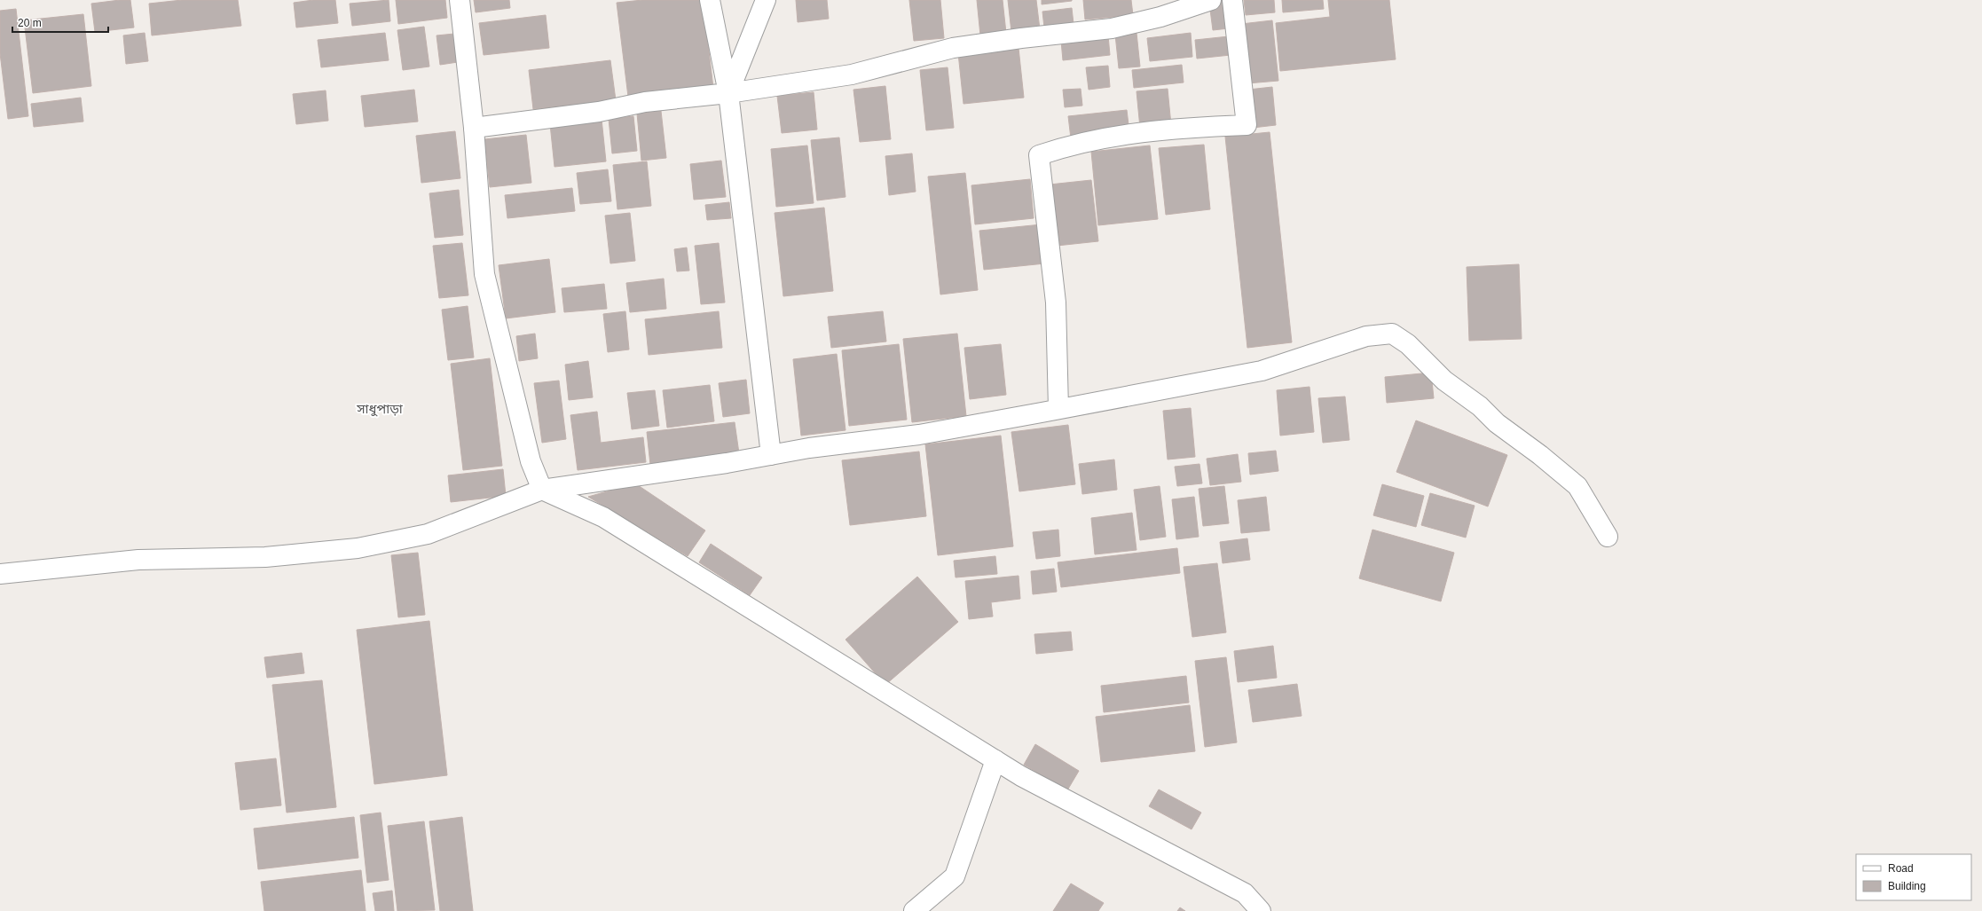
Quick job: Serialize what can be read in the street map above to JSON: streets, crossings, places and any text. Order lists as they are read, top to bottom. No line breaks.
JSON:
{"districts":["সাধুপাড়া"],"legend":["Road","Building"],"scale_bar":"20 m"}
